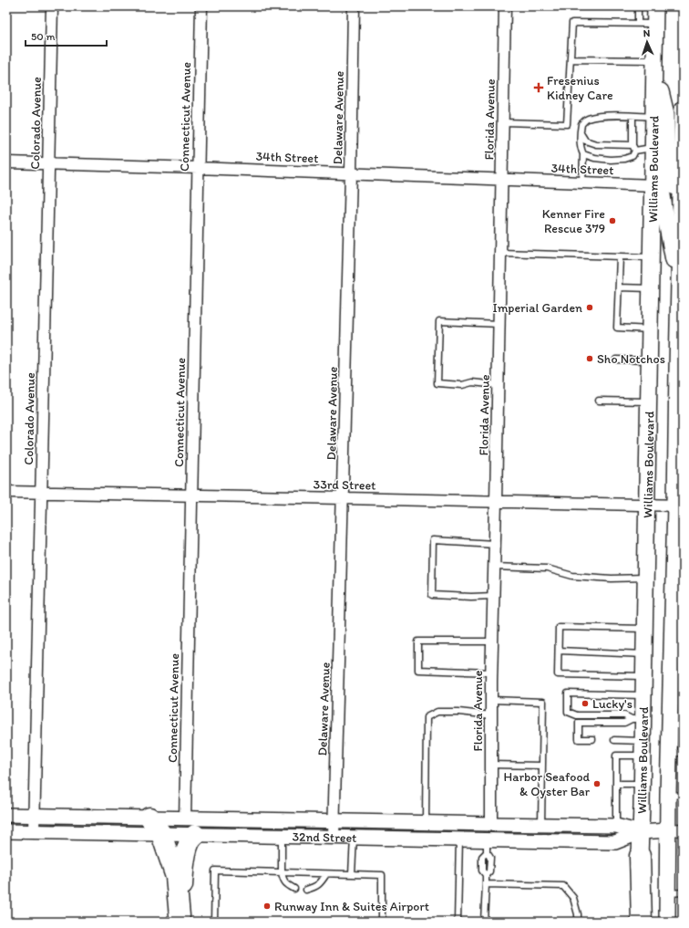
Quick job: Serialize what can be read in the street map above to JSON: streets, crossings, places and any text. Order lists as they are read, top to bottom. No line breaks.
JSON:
{"streets":{"main road":["Williams Boulevard"],"street":["Connecticut Avenue","Delaware Avenue","Florida Avenue","Colorado Avenue","34th Street","33rd Street","32nd Street"]},"crossings":[["Connecticut Avenue","34th Street"],["Connecticut Avenue","33rd Street"],["Connecticut Avenue","32nd Street"],["Delaware Avenue","34th Street"],["Delaware Avenue","33rd Street"],["Delaware Avenue","32nd Street"],["Florida Avenue","34th Street"],["Florida Avenue","33rd Street"],["Florida Avenue","32nd Street"],["Colorado Avenue","34th Street"],["Colorado Avenue","33rd Street"],["Colorado Avenue","32nd Street"],["34th Street","Williams Boulevard"],["Williams Boulevard","33rd Street"],["Williams Boulevard","32nd Street"]],"places":{"health":["Fresenius Kidney Care"],"other":["Kenner Fire Rescue 379","Imperial Garden","Sho Notchos","Lucky's","Harbor Seafood & Oyster Bar","Runway Inn & Suites Airport"]},"scale_bar":"50 m","north":"top"}
